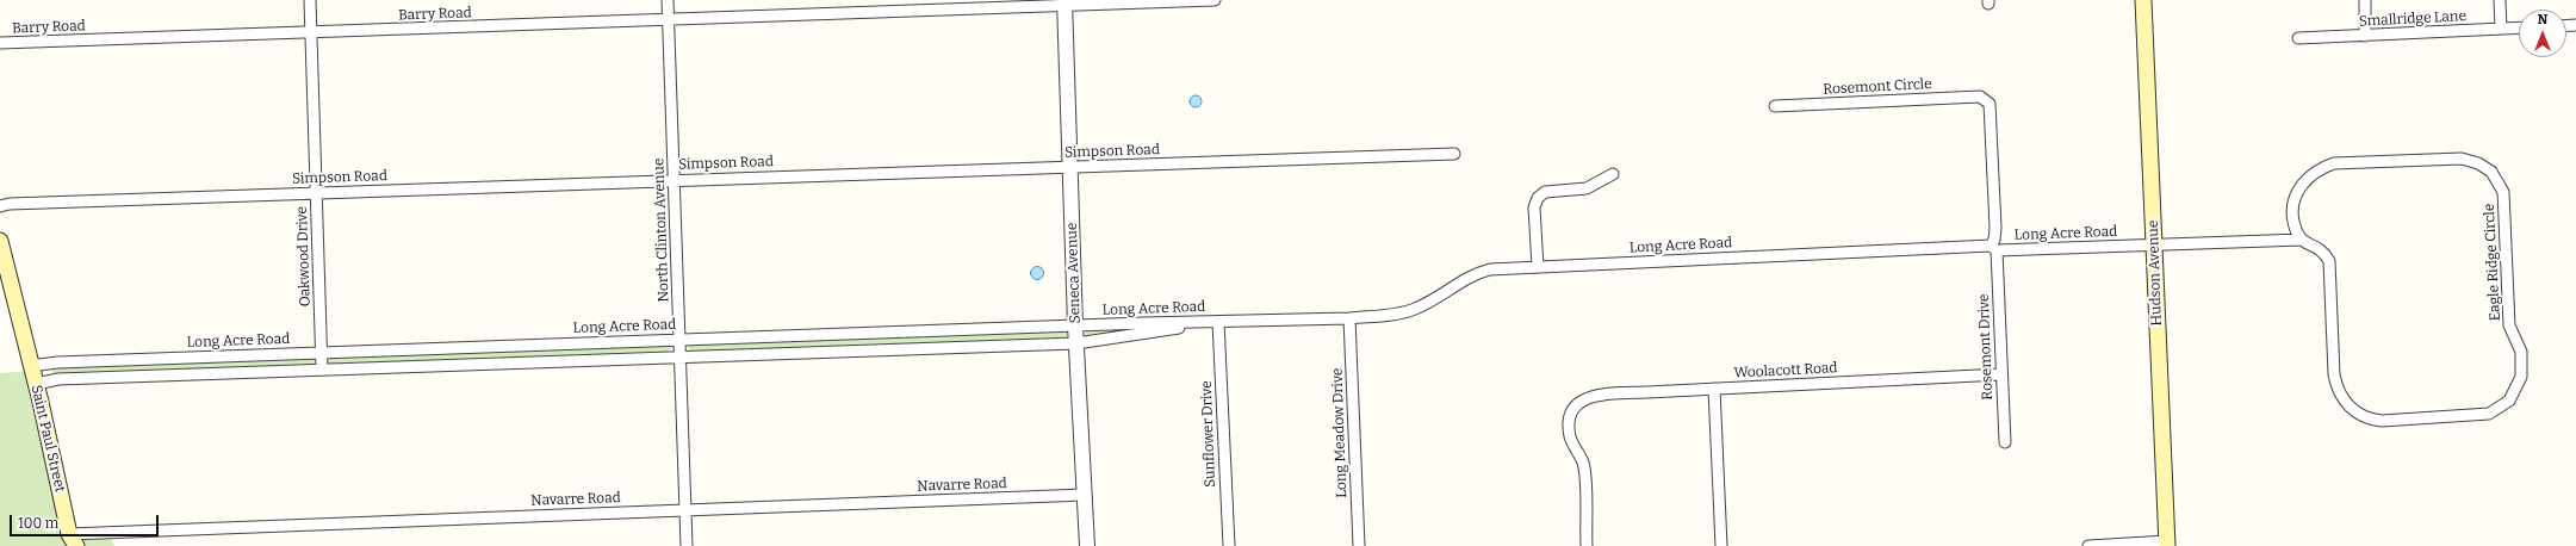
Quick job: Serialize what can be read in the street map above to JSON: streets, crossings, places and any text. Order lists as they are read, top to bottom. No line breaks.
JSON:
{"streets":{"main road":["Hudson Avenue","Saint Paul Street"],"street":["Barry Road","Smallridge Lane","Rosemont Circle","Simpson Road","North Clinton Avenue","Long Acre Road","Oakwood Drive","Eagle Ridge Circle","Seneca Avenue","Rosemont Drive","Woolacott Road","Long Meadow Drive","Sunflower Drive","Navarre Road"]},"crossings":[["Barry Road","North Clinton Avenue"],["Barry Road","Oakwood Drive"],["Barry Road","Seneca Avenue"],["Rosemont Circle","Rosemont Drive"],["Simpson Road","North Clinton Avenue"],["Simpson Road","Oakwood Drive"],["Simpson Road","Seneca Avenue"],["North Clinton Avenue","Long Acre Road"],["North Clinton Avenue","Navarre Road"],["Long Acre Road","Oakwood Drive"],["Long Acre Road","Seneca Avenue"],["Long Acre Road","Hudson Avenue"],["Long Acre Road","Rosemont Drive"],["Long Acre Road","Long Meadow Drive"],["Long Acre Road","Sunflower Drive"],["Long Acre Road","Saint Paul Street"],["Seneca Avenue","Navarre Road"],["Rosemont Drive","Woolacott Road"],["Saint Paul Street","Navarre Road"]],"scale_bar":"100 m","north":"top"}
